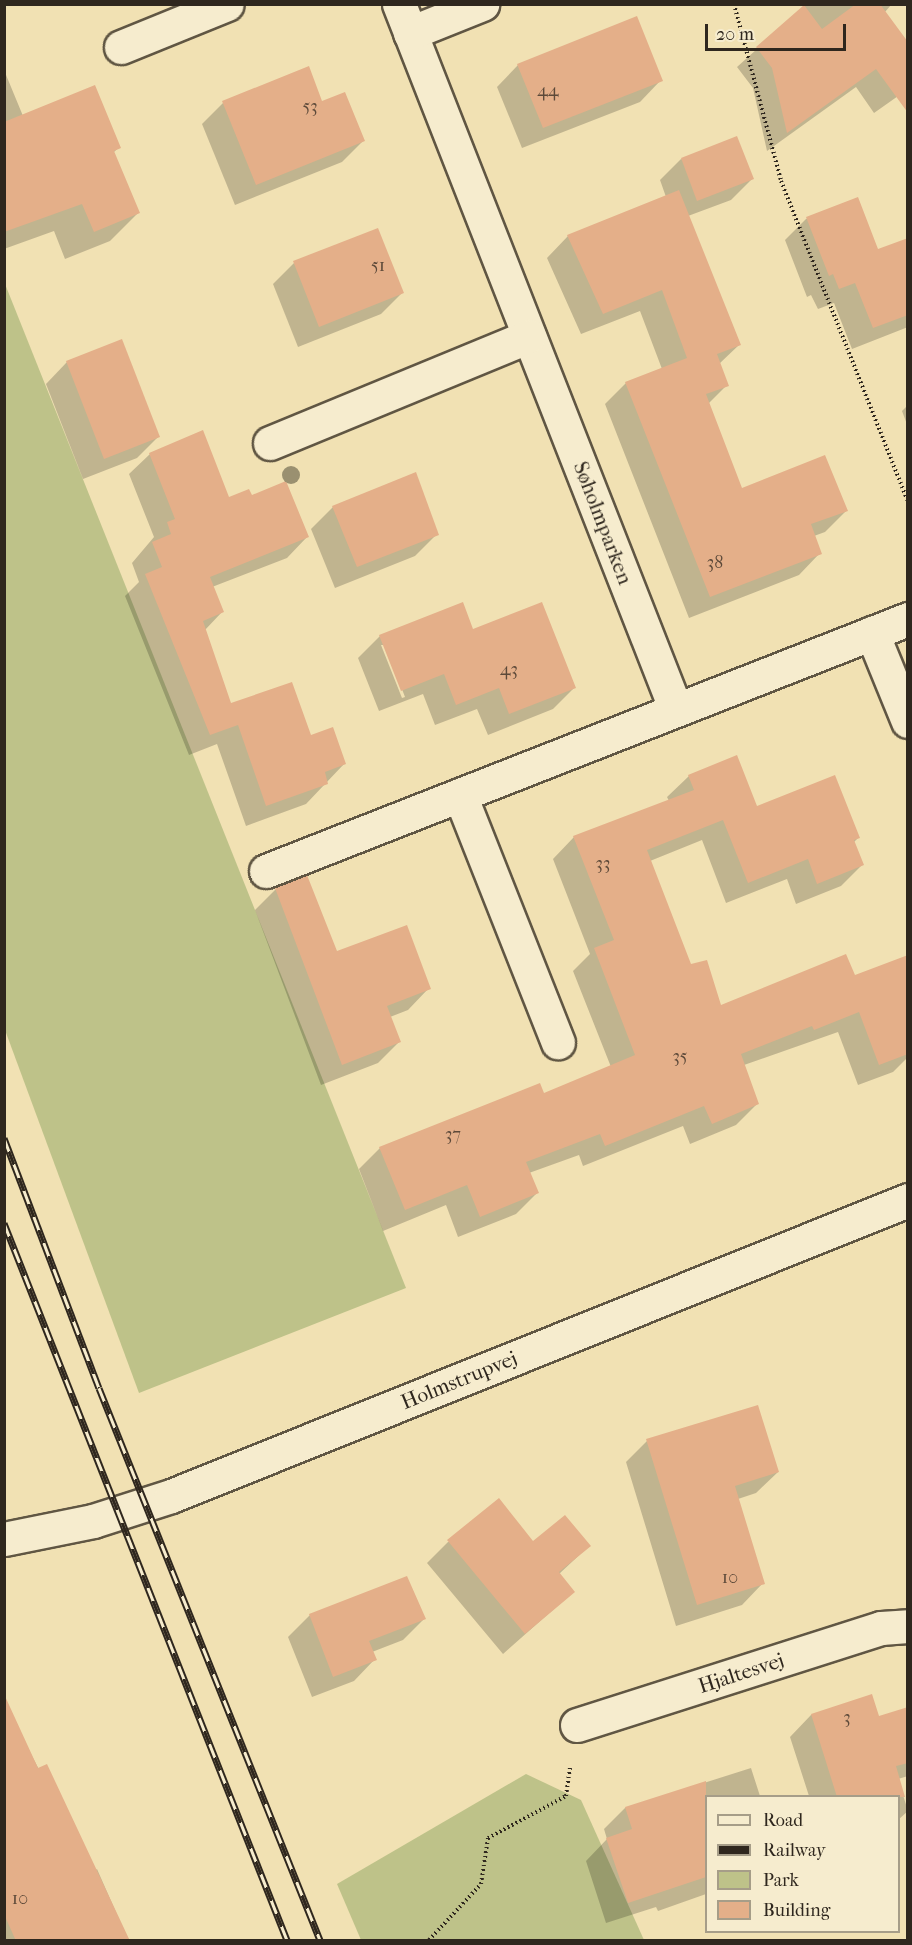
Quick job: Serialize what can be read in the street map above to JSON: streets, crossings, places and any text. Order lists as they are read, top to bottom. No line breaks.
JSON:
{"streets":{"street":["Søholmparken","Holmstrupvej","Hjaltesvej"]},"house_numbers":["44","53","51","38","43","33","35","37","10","3","10"],"legend":["Road","Railway","Park","Building"],"scale_bar":"20 m"}
